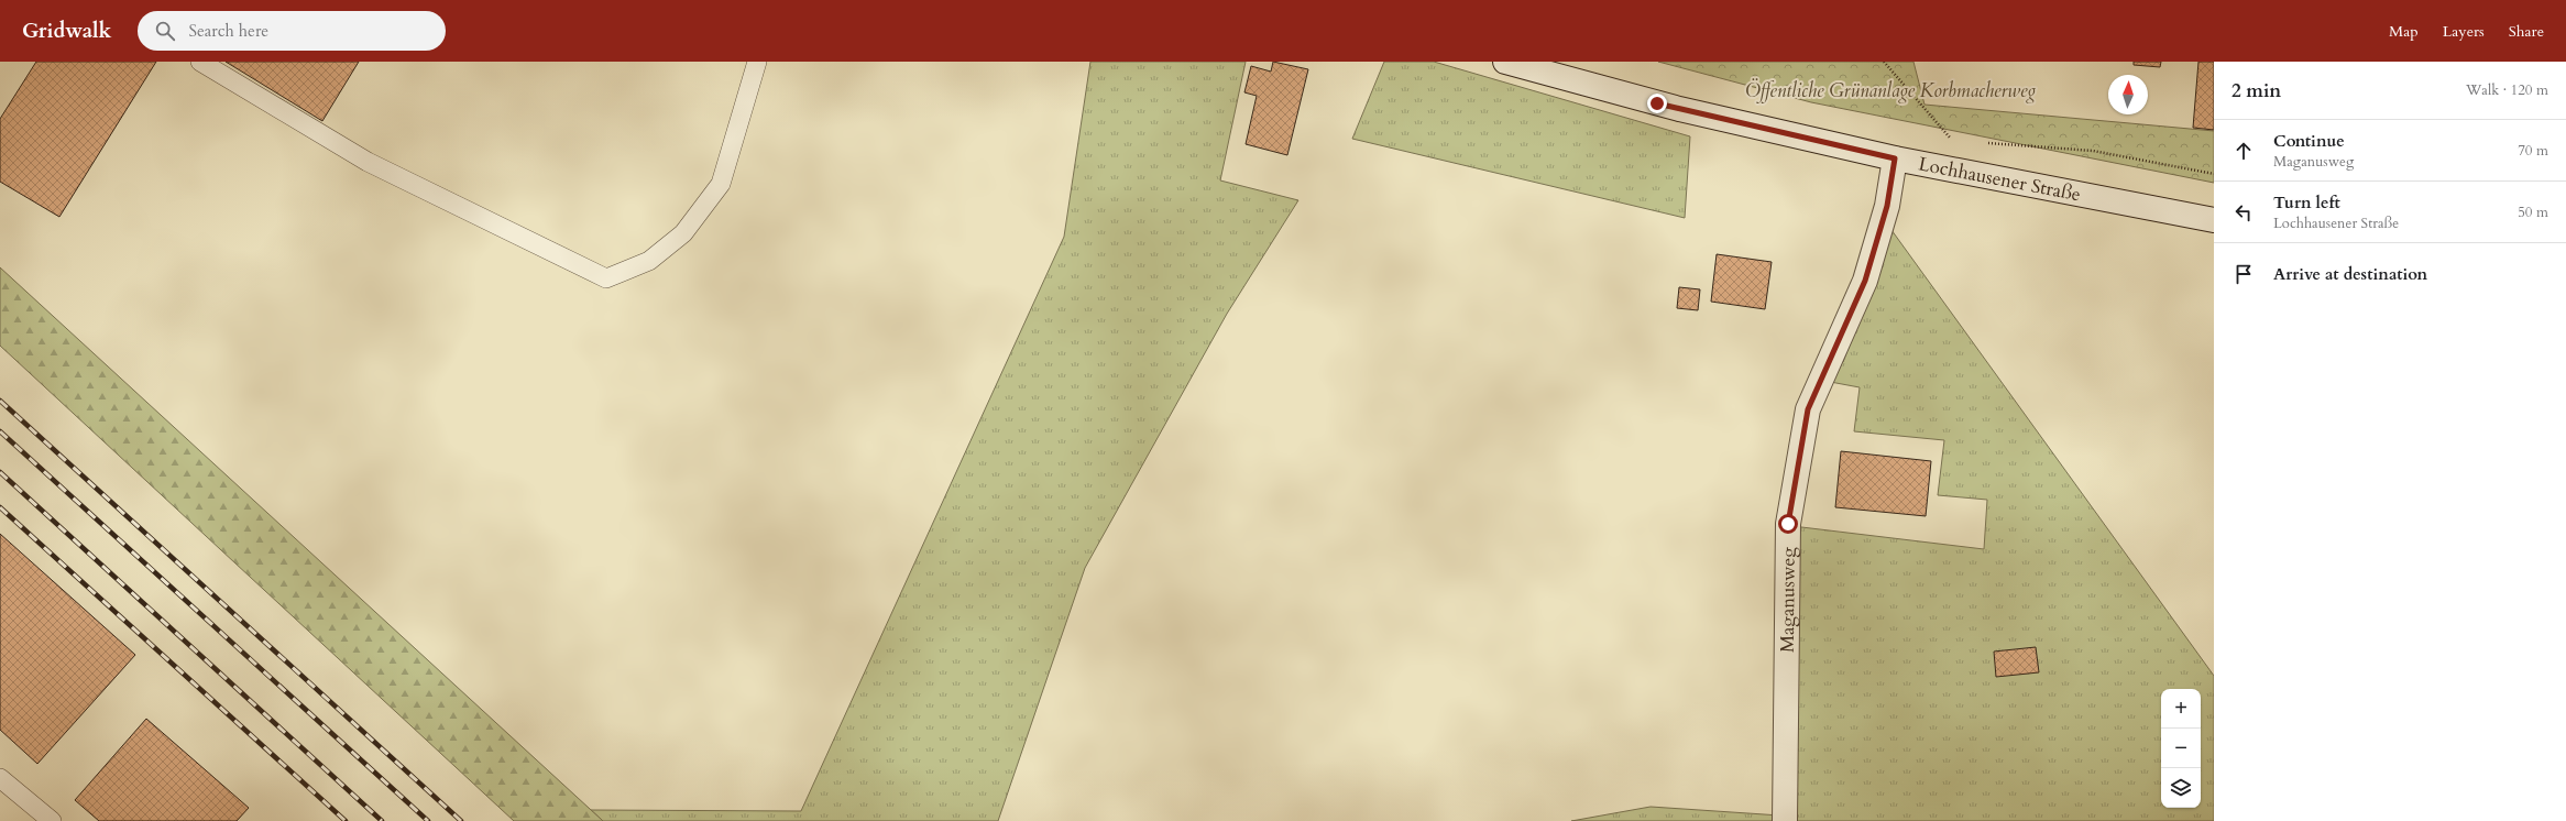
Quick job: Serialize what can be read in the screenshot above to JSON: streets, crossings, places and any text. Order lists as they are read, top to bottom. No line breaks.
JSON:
{"streets":{"main road":["Lochhausener Straße","Maganusweg"]},"crossings":[["Lochhausener Straße","Maganusweg"]],"parks":["Öffentliche Grünanlage Korbmacherweg"],"north":"top","page":{"header":"Gridwalk","search":"Search here","nav":["Map","Layers","Share"],"heading":["2 min","Walk · 120 m"],"list":[["Continue","Maganusweg","70 m"],["Turn left","Lochhausener Straße","50 m"],"Arrive at destination"],"map_buttons":["+","−"]}}
